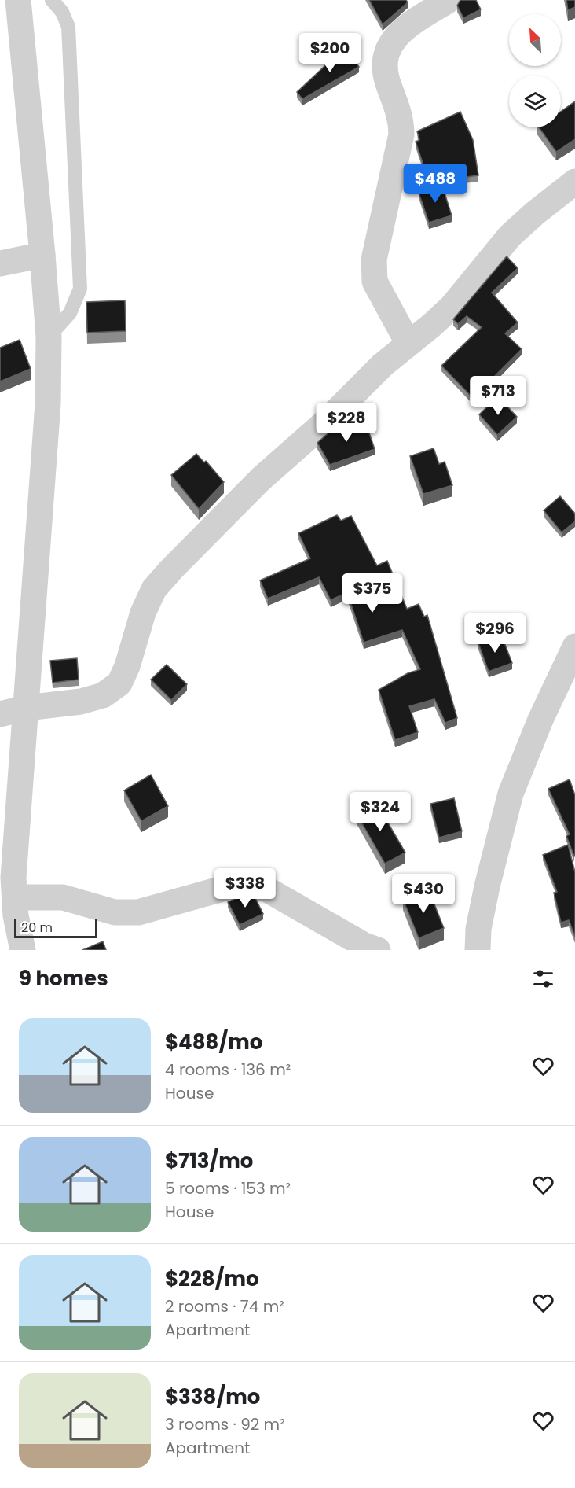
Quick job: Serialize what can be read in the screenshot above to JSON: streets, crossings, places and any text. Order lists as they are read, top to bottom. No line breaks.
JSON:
{"scale_bar":"20 m","north":"top left","page":{"price":["$200","$488","$713","$228","$375","$296","$324","$338","$430"],"scale":"20 m","heading":"9 homes","list":[{"name":"$488/mo","note":"4 rooms · 136 m² · House"},{"name":"$713/mo","note":"5 rooms · 153 m² · House"},{"name":"$228/mo","note":"2 rooms · 74 m² · Apartment"},{"name":"$338/mo","note":"3 rooms · 92 m² · Apartment"}]}}
